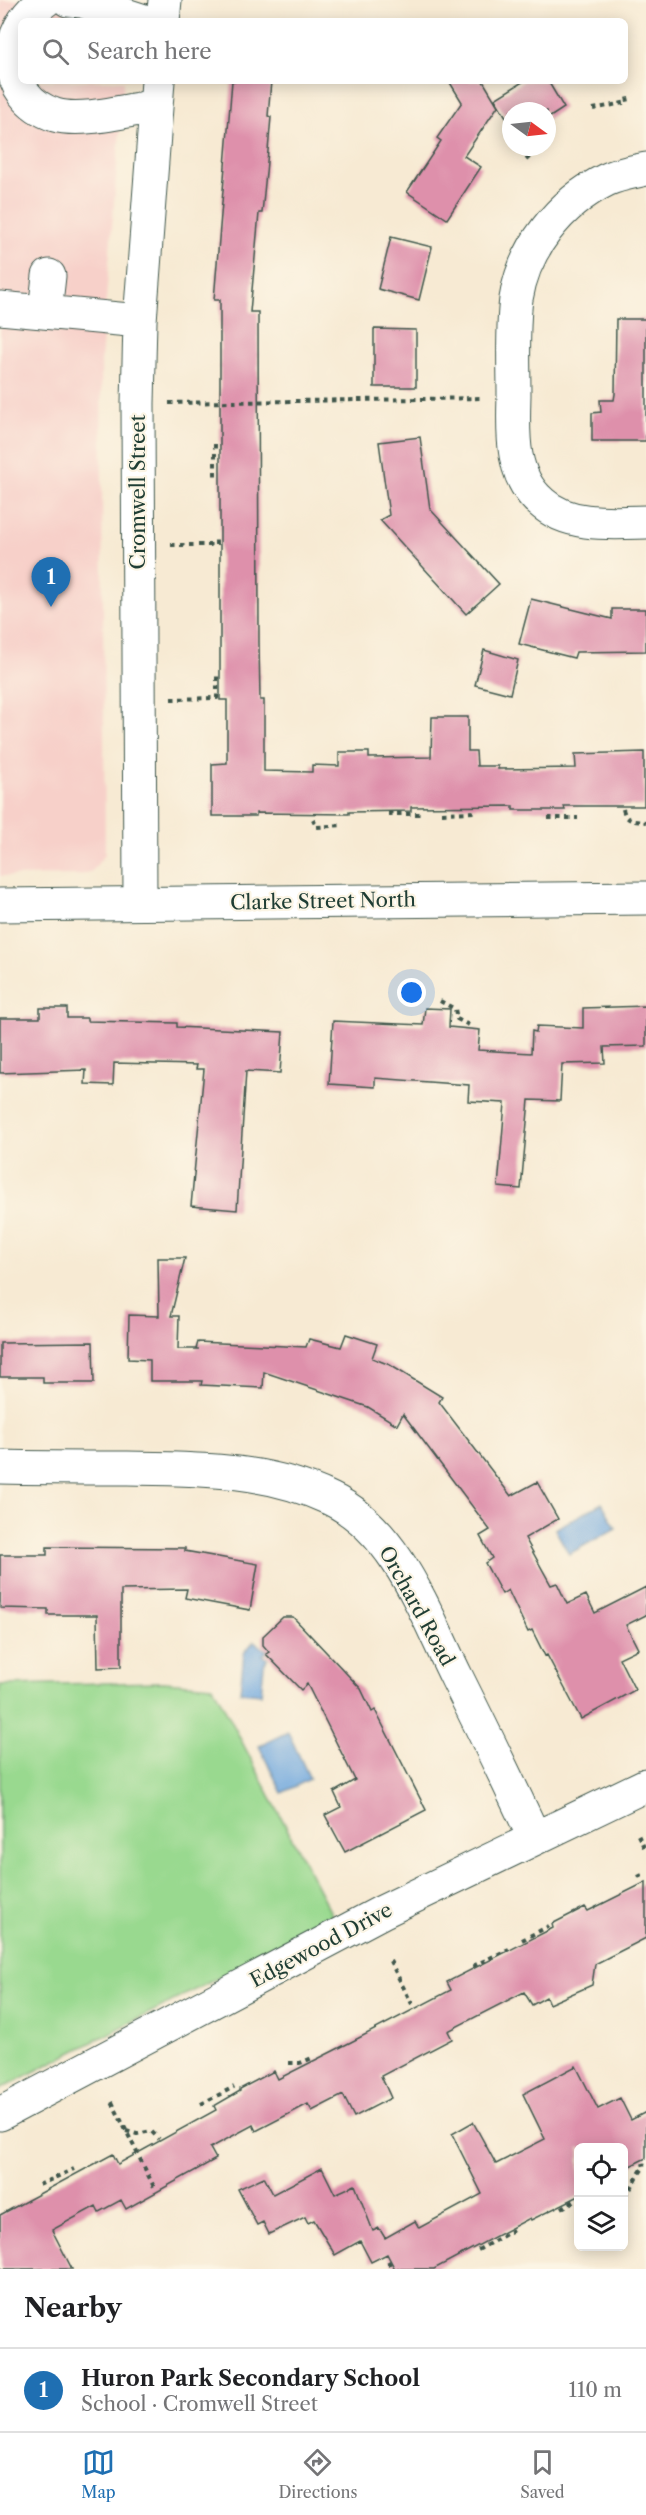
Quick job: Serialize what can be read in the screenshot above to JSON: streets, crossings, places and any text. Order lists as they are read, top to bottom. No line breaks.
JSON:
{"streets":{"street":["Cromwell Street","Clarke Street North","Orchard Road","Edgewood Drive"]},"crossings":[["Cromwell Street","Clarke Street North"],["Orchard Road","Edgewood Drive"]],"north":"right","page":{"search":"Search here","pins":"1","heading":"Nearby","list":[{"mark":"1","name":"Huron Park Secondary School","note":"School · Cromwell Street","value":"110 m"}],"nav":["Map","Directions","Saved"]}}
